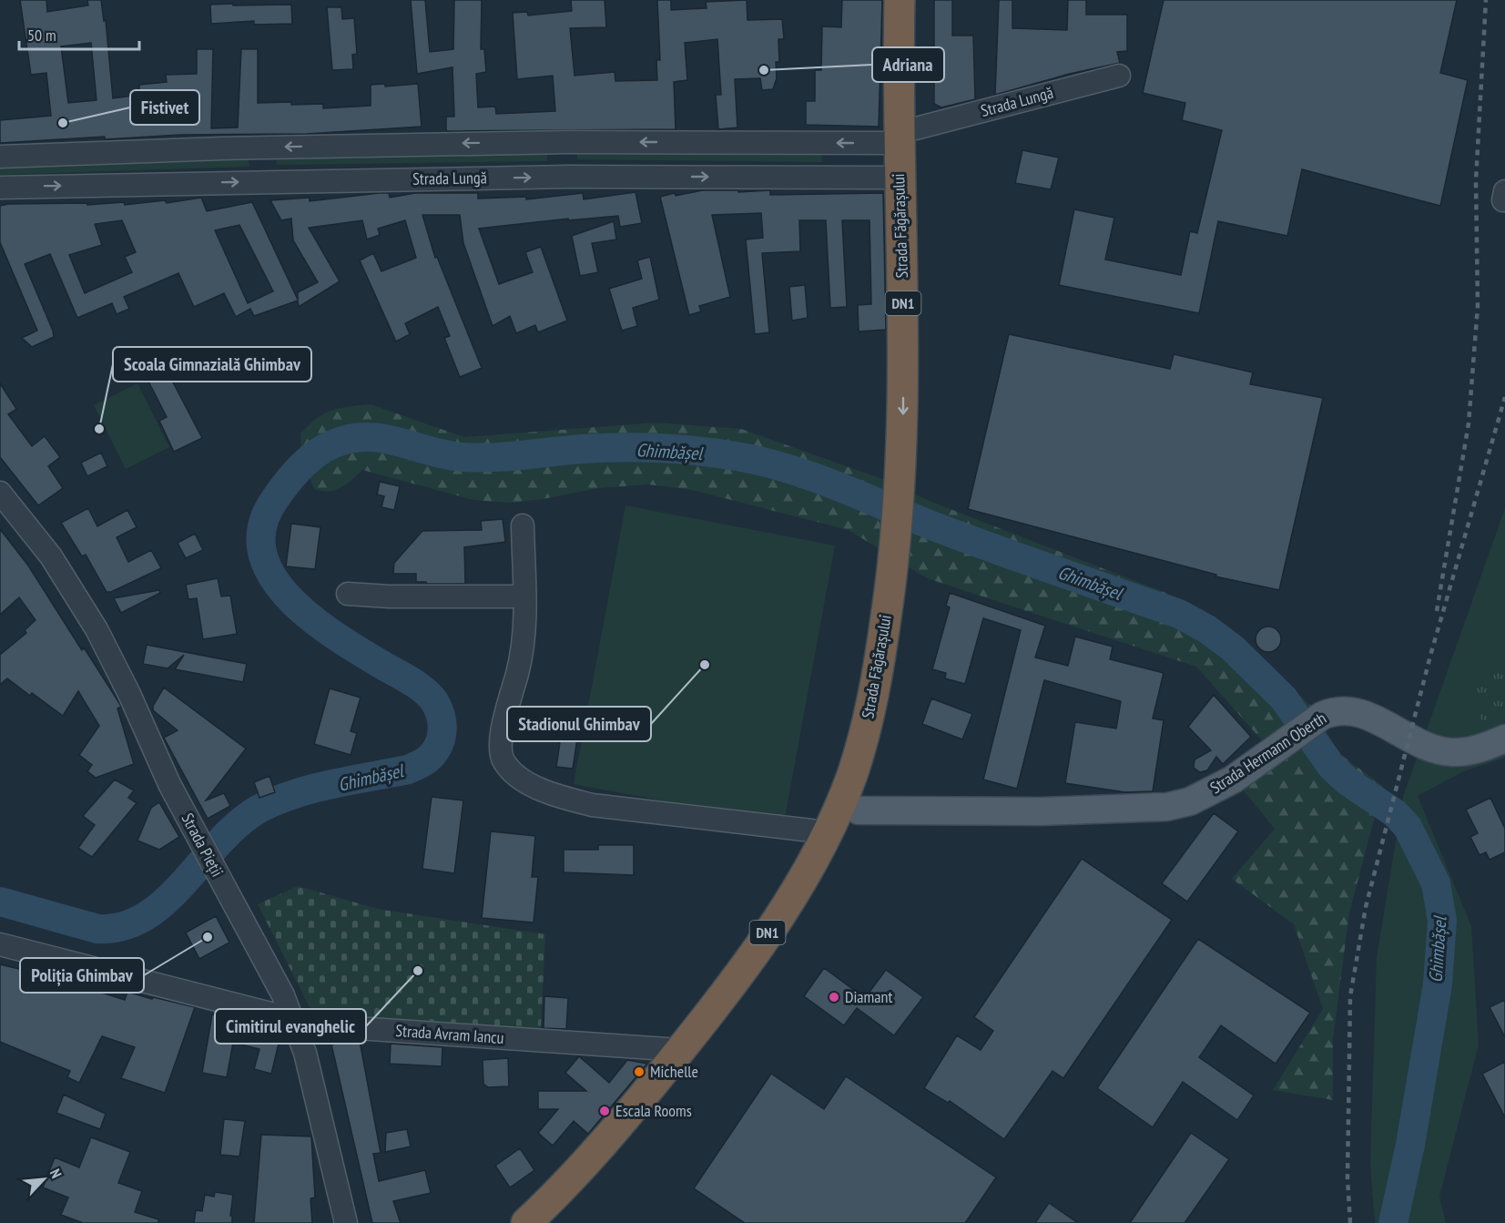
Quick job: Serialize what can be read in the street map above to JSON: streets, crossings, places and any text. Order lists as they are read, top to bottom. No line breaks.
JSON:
{"streets":{"highway":["Strada Făgărașului","DN1"],"main road":["Strada Hermann Oberth"],"street":["Strada Lungă","Strada Pieții","Strada Avram Iancu"]},"crossings":[["Strada Lungă","Strada Făgărașului"],["Strada Făgărașului","Strada Hermann Oberth"],["Strada Făgărașului","Strada Avram Iancu"],["Strada Pieții","Strada Avram Iancu"]],"water":["Ghimbășel"],"places":["Adriana","Fistivet","Scoala Gimnazială Ghimbav","Stadionul Ghimbav","Poliția Ghimbav","Cimitirul evanghelic","Diamant","Michelle","Escala Rooms"],"scale_bar":"50 m","north":"top right"}
